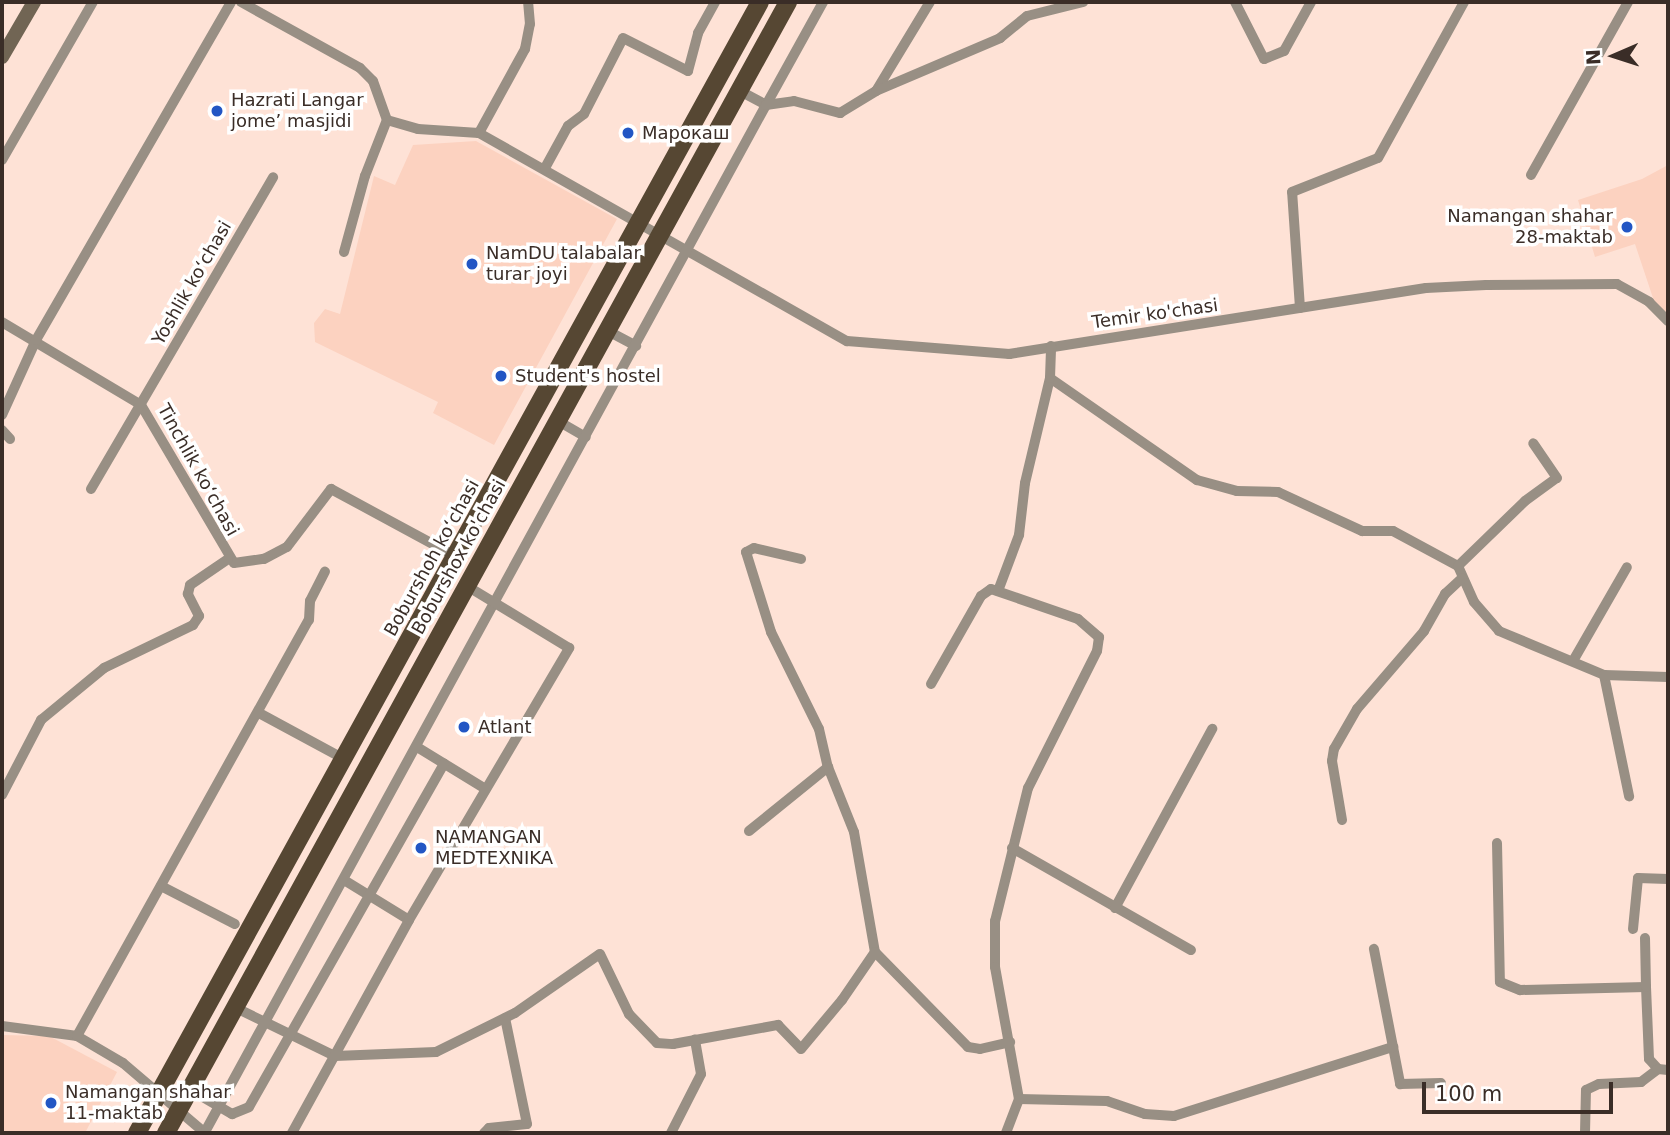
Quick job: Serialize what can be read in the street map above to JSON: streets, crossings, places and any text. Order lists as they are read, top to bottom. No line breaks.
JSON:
{"streets":{"main road":["Boburshox ko'chasi","Boburshoh koʻchasi"],"street":["Yoshlik koʻchasi","Temir ko'chasi","Tinchlik koʻchasi"]},"crossings":[["Yoshlik koʻchasi","Tinchlik koʻchasi"],["Temir ko'chasi","Boburshox ko'chasi"],["Temir ko'chasi","Boburshoh koʻchasi"],["Tinchlik koʻchasi","Boburshoh koʻchasi"]],"places":["Hazrati Langar jome’ masjidi","Марокаш","Namangan shahar 28-maktab","NamDU talabalar turar joyi","Student's hostel","Atlant","NAMANGAN MEDTEXNIKA","Namangan shahar 11-maktab"],"scale_bar":"100 m","north":"left"}
